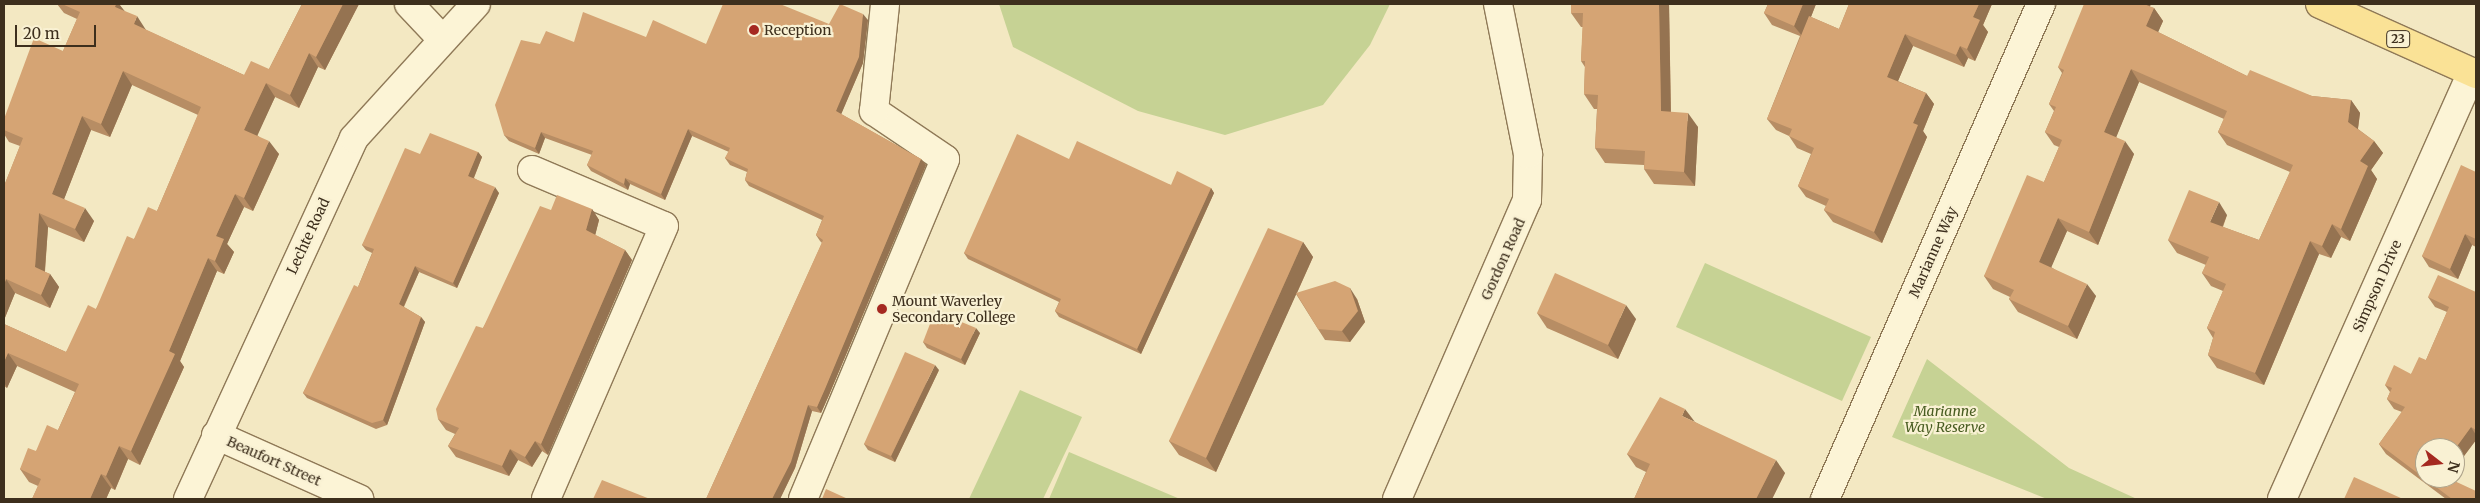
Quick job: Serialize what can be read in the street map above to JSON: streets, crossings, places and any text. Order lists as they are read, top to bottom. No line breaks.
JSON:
{"streets":{"main road":["23"],"street":["Lechte Road","Marianne Way","Gordon Road","Simpson Drive","Beaufort Street"]},"crossings":[["23","Simpson Drive"],["Lechte Road","Beaufort Street"]],"parks":["Marianne Way Reserve"],"places":["Reception","Mount Waverley Secondary College"],"scale_bar":"20 m","north":"right"}
